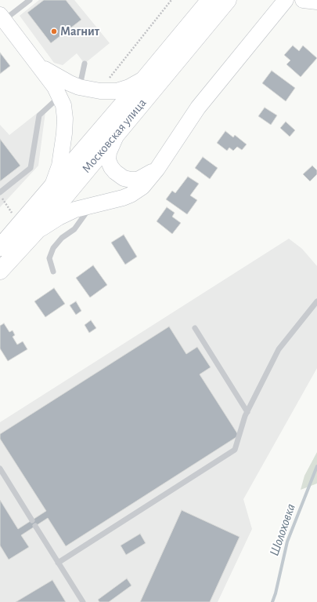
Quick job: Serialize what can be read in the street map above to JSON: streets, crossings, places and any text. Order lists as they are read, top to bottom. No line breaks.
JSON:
{"streets":{"main road":["Московская улица"]},"water":["Шолоховка"],"places":["Магнит"]}
